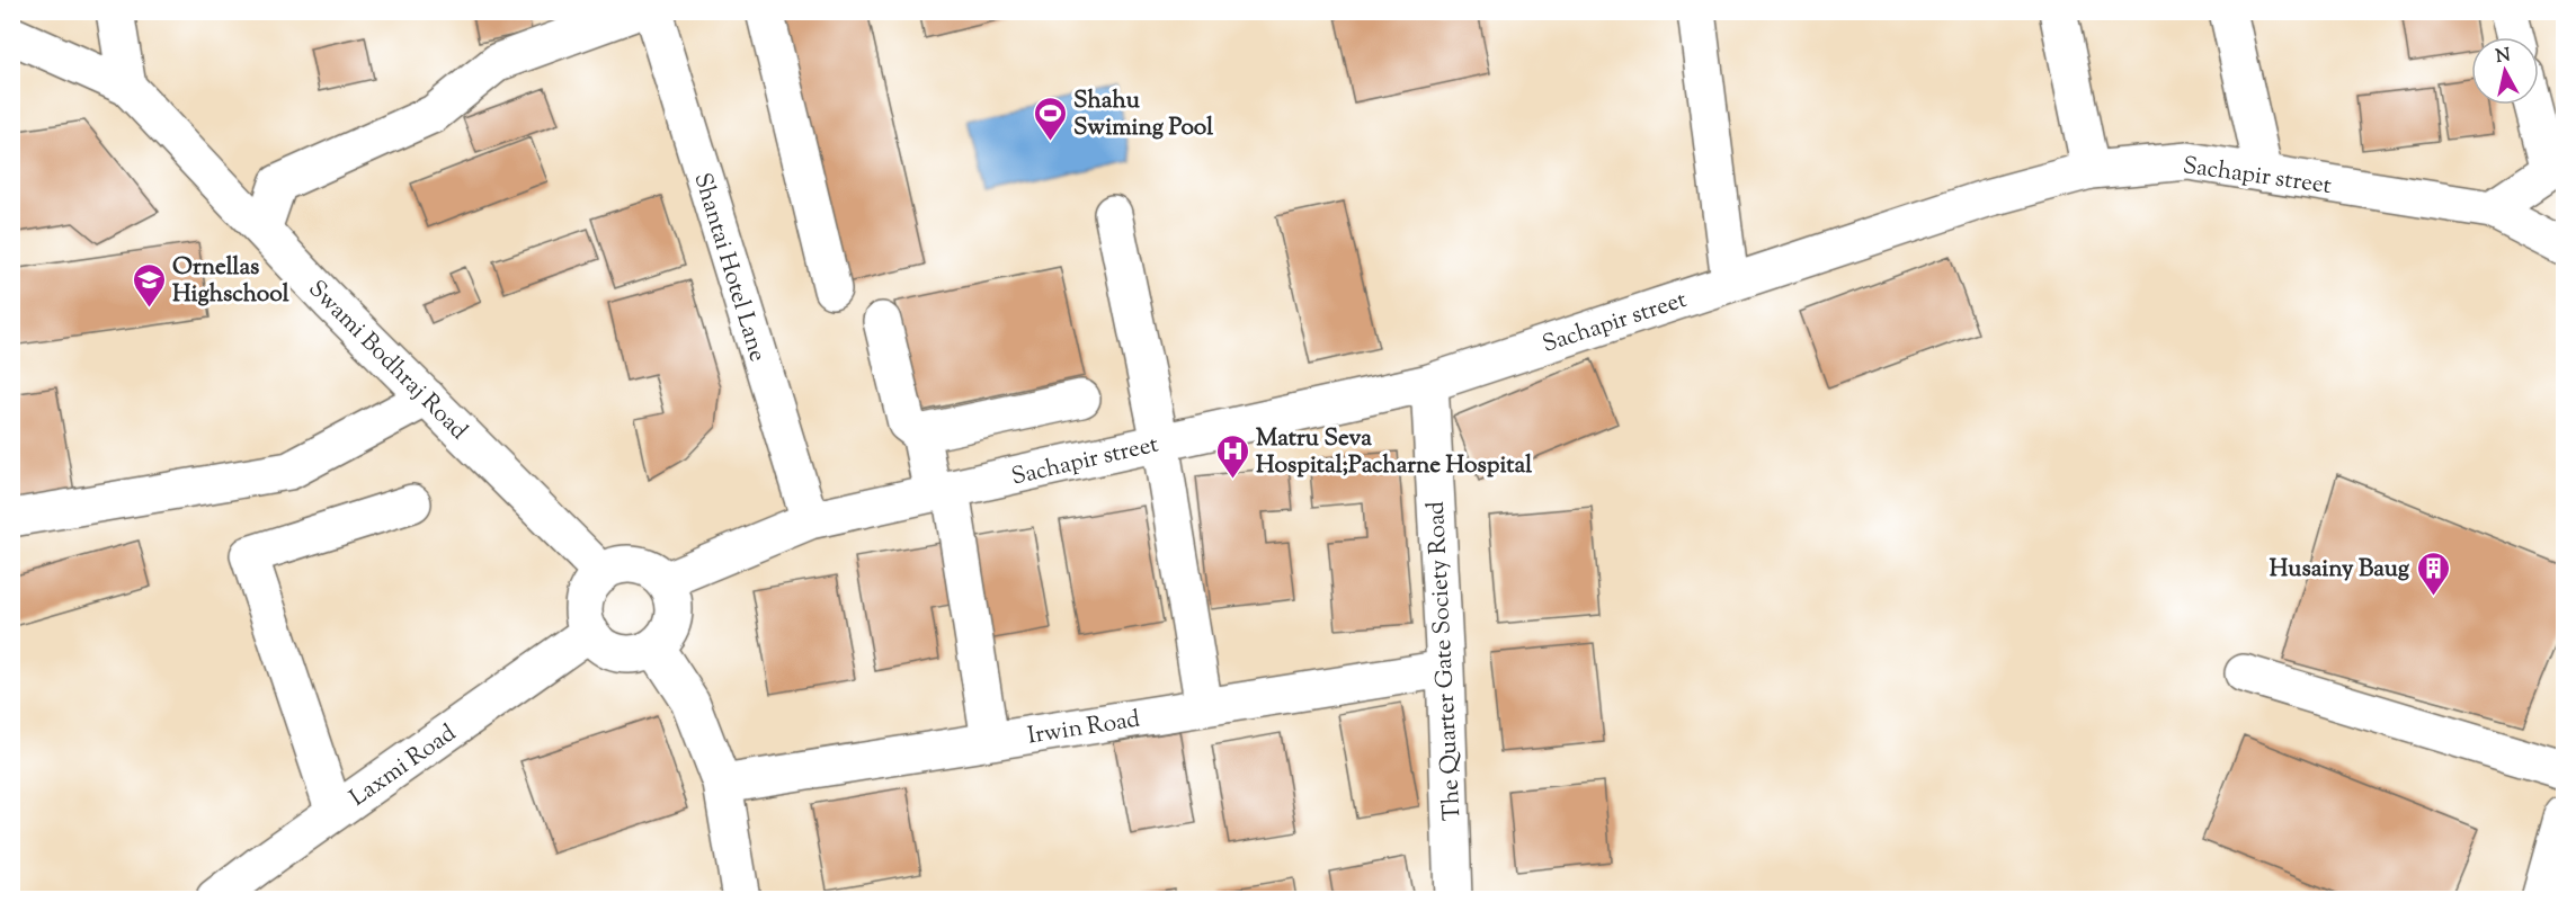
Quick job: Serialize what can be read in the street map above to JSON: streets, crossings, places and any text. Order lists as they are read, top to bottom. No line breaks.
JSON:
{"streets":{"street":["Sachapir street","Shantai Hotel Lane","Swami Bodhraj Road","The Quarter Gate Society Road","Irwin Road","Laxmi Road"]},"crossings":[["Sachapir street","Shantai Hotel Lane"],["Sachapir street","Swami Bodhraj Road"],["Sachapir street","The Quarter Gate Society Road"],["Sachapir street","Laxmi Road"],["Swami Bodhraj Road","Laxmi Road"],["The Quarter Gate Society Road","Irwin Road"]],"places":{"sports":["Shahu Swiming Pool"],"school or university":["Ornellas Highschool"],"hospital":["Matru Seva Hospital;Pacharne Hospital"],"building":["Husainy Baug"]},"north":"top"}
